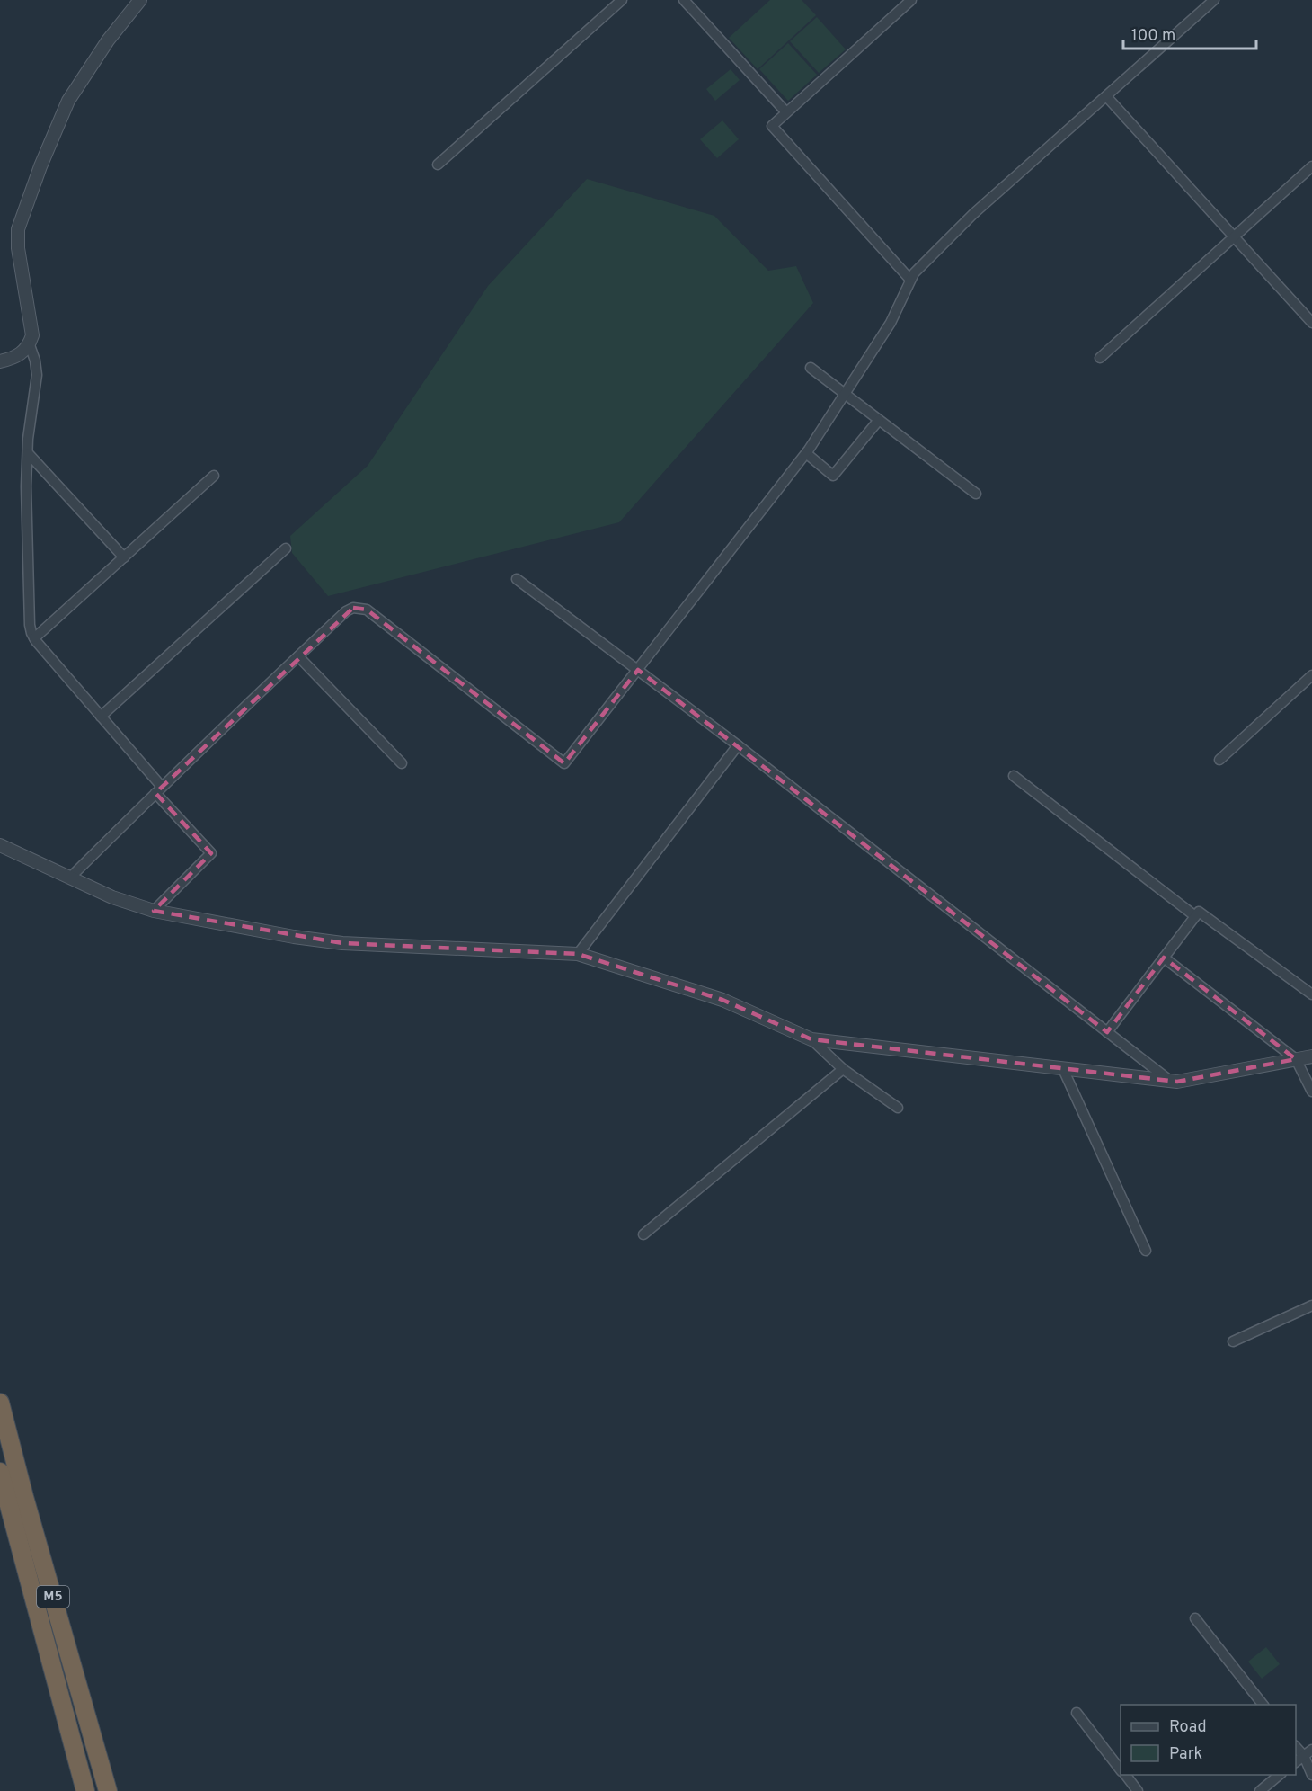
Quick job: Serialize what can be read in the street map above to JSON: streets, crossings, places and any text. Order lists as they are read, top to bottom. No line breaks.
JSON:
{"streets":{"highway":["M5"]},"legend":["Road","Park"],"scale_bar":"100 m"}
